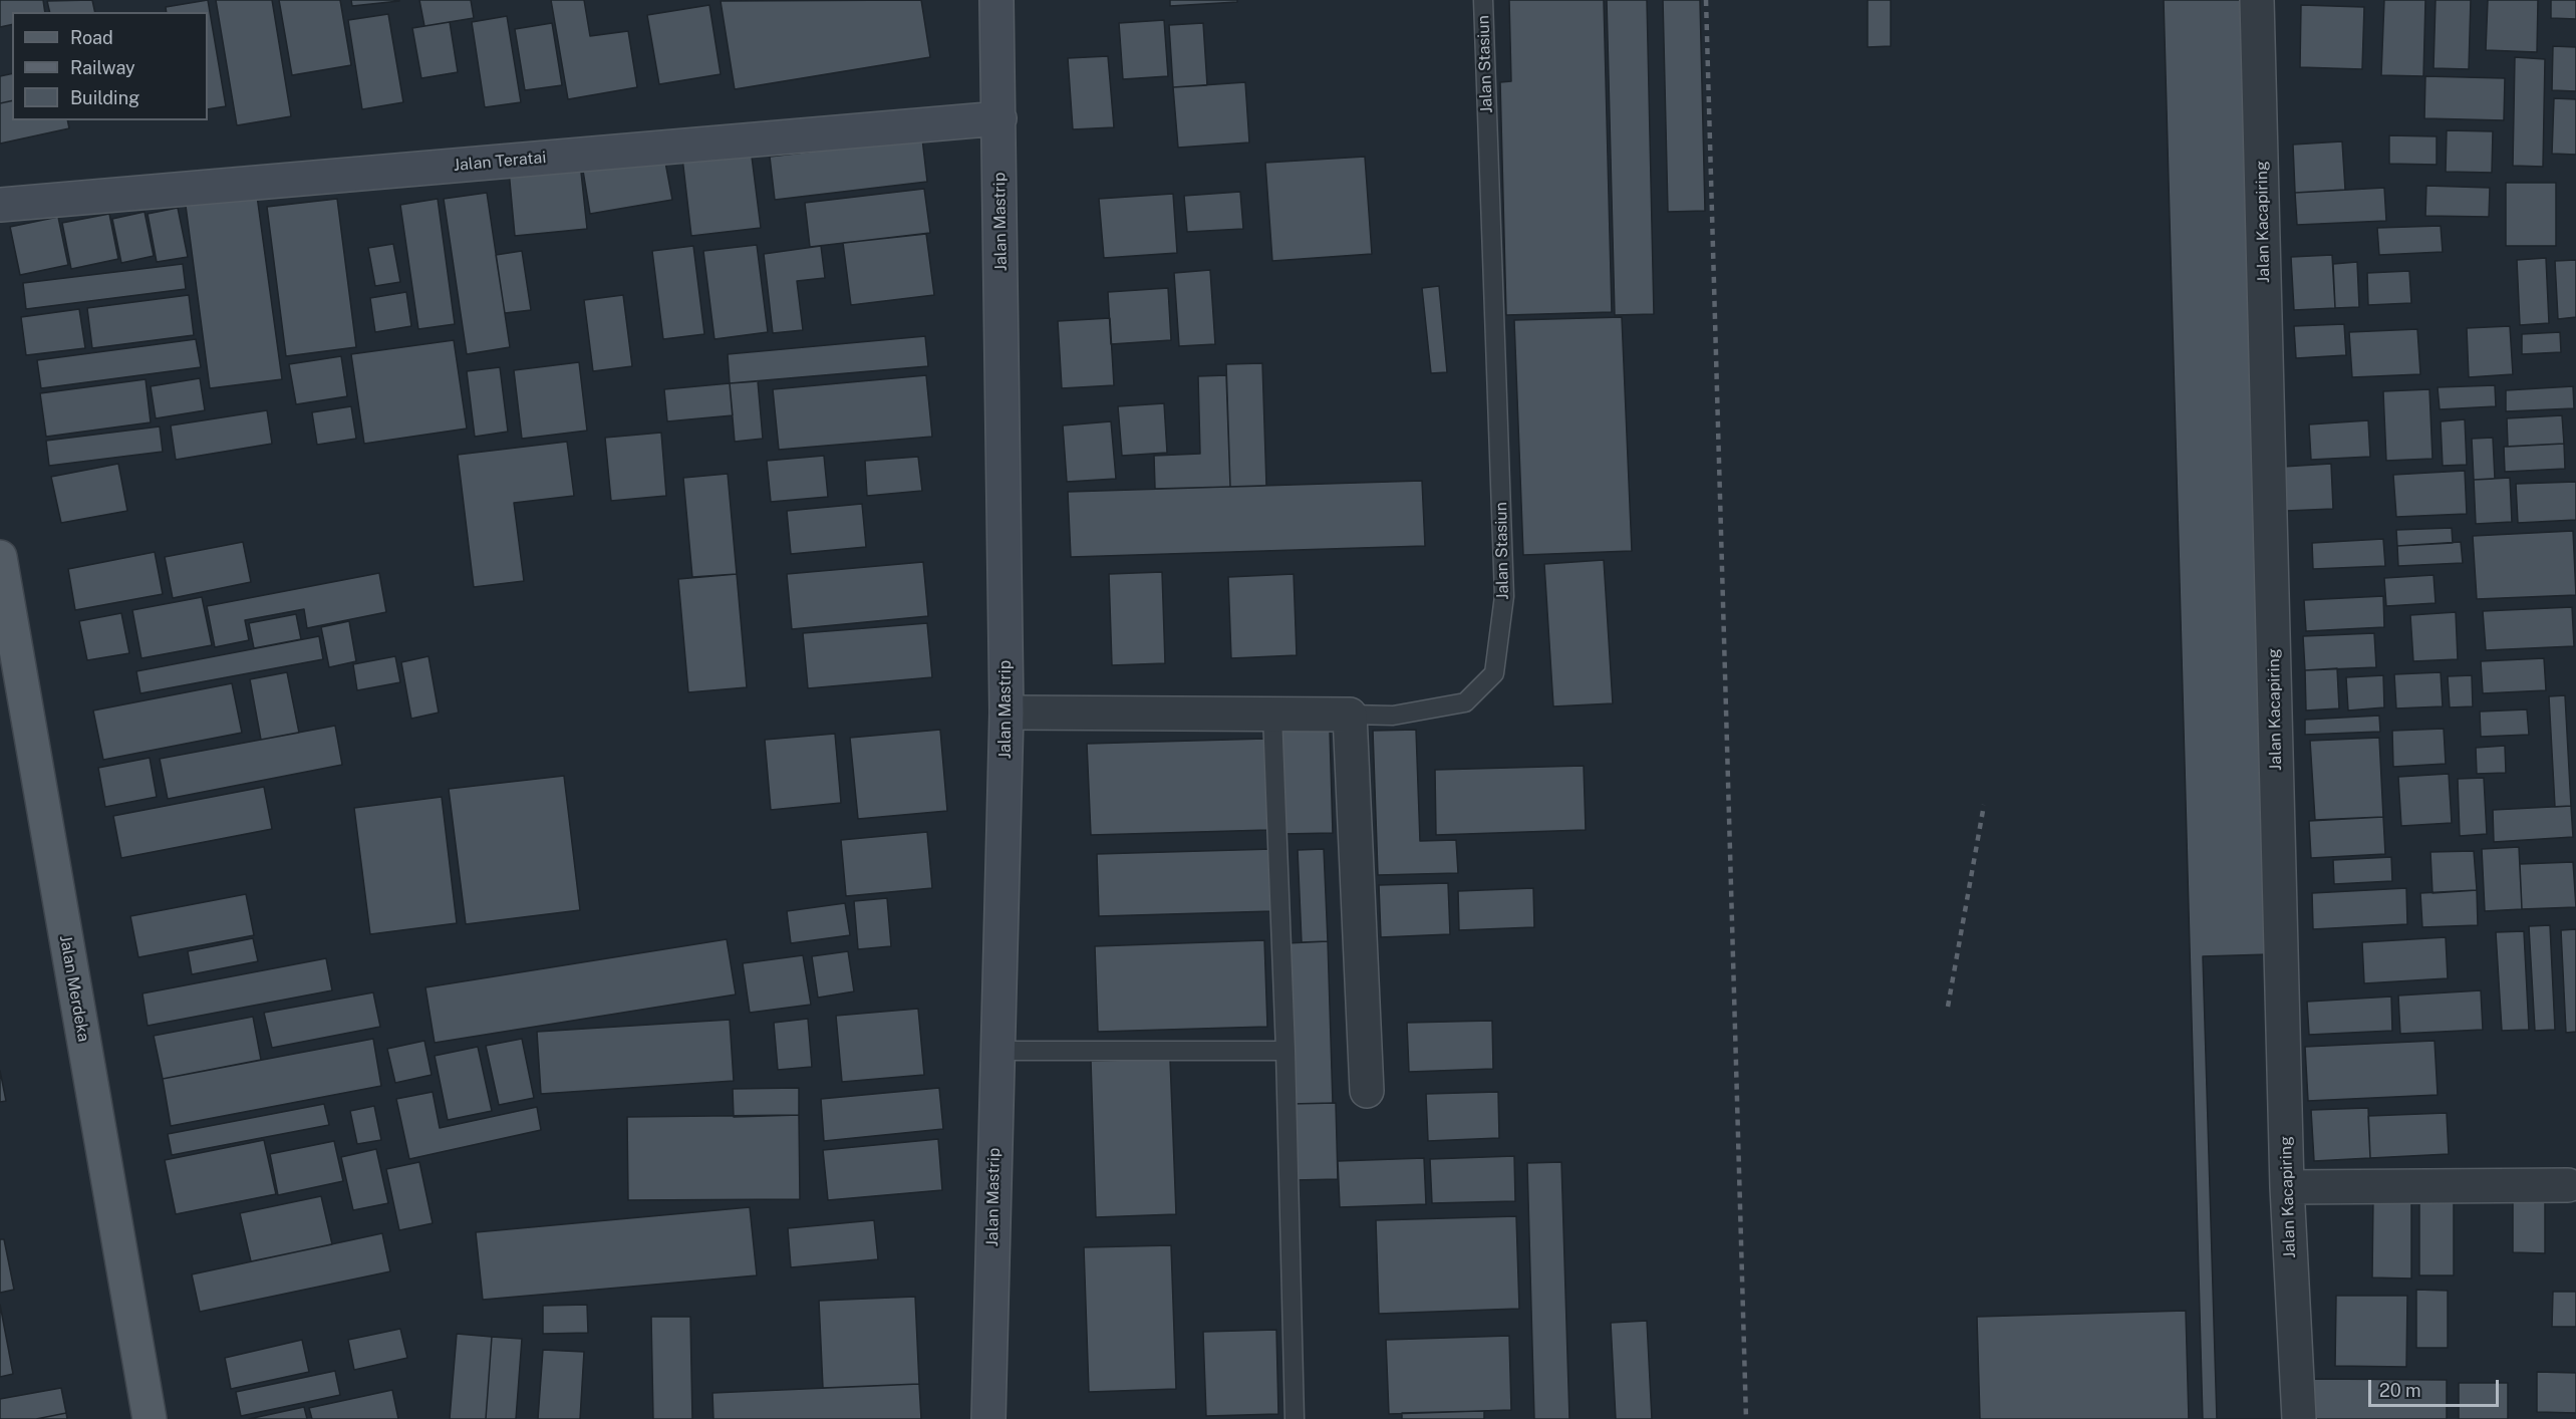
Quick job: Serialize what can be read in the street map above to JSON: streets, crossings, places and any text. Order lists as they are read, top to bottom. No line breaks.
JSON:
{"streets":{"main road":["Jalan Teratai","Jalan Mastrip","Jalan Merdeka"],"street":["Jalan Stasiun","Jalan Kacapiring"]},"crossings":[["Jalan Stasiun","Jalan Mastrip"],["Jalan Teratai","Jalan Mastrip"]],"legend":["Road","Railway","Building"],"scale_bar":"20 m"}
